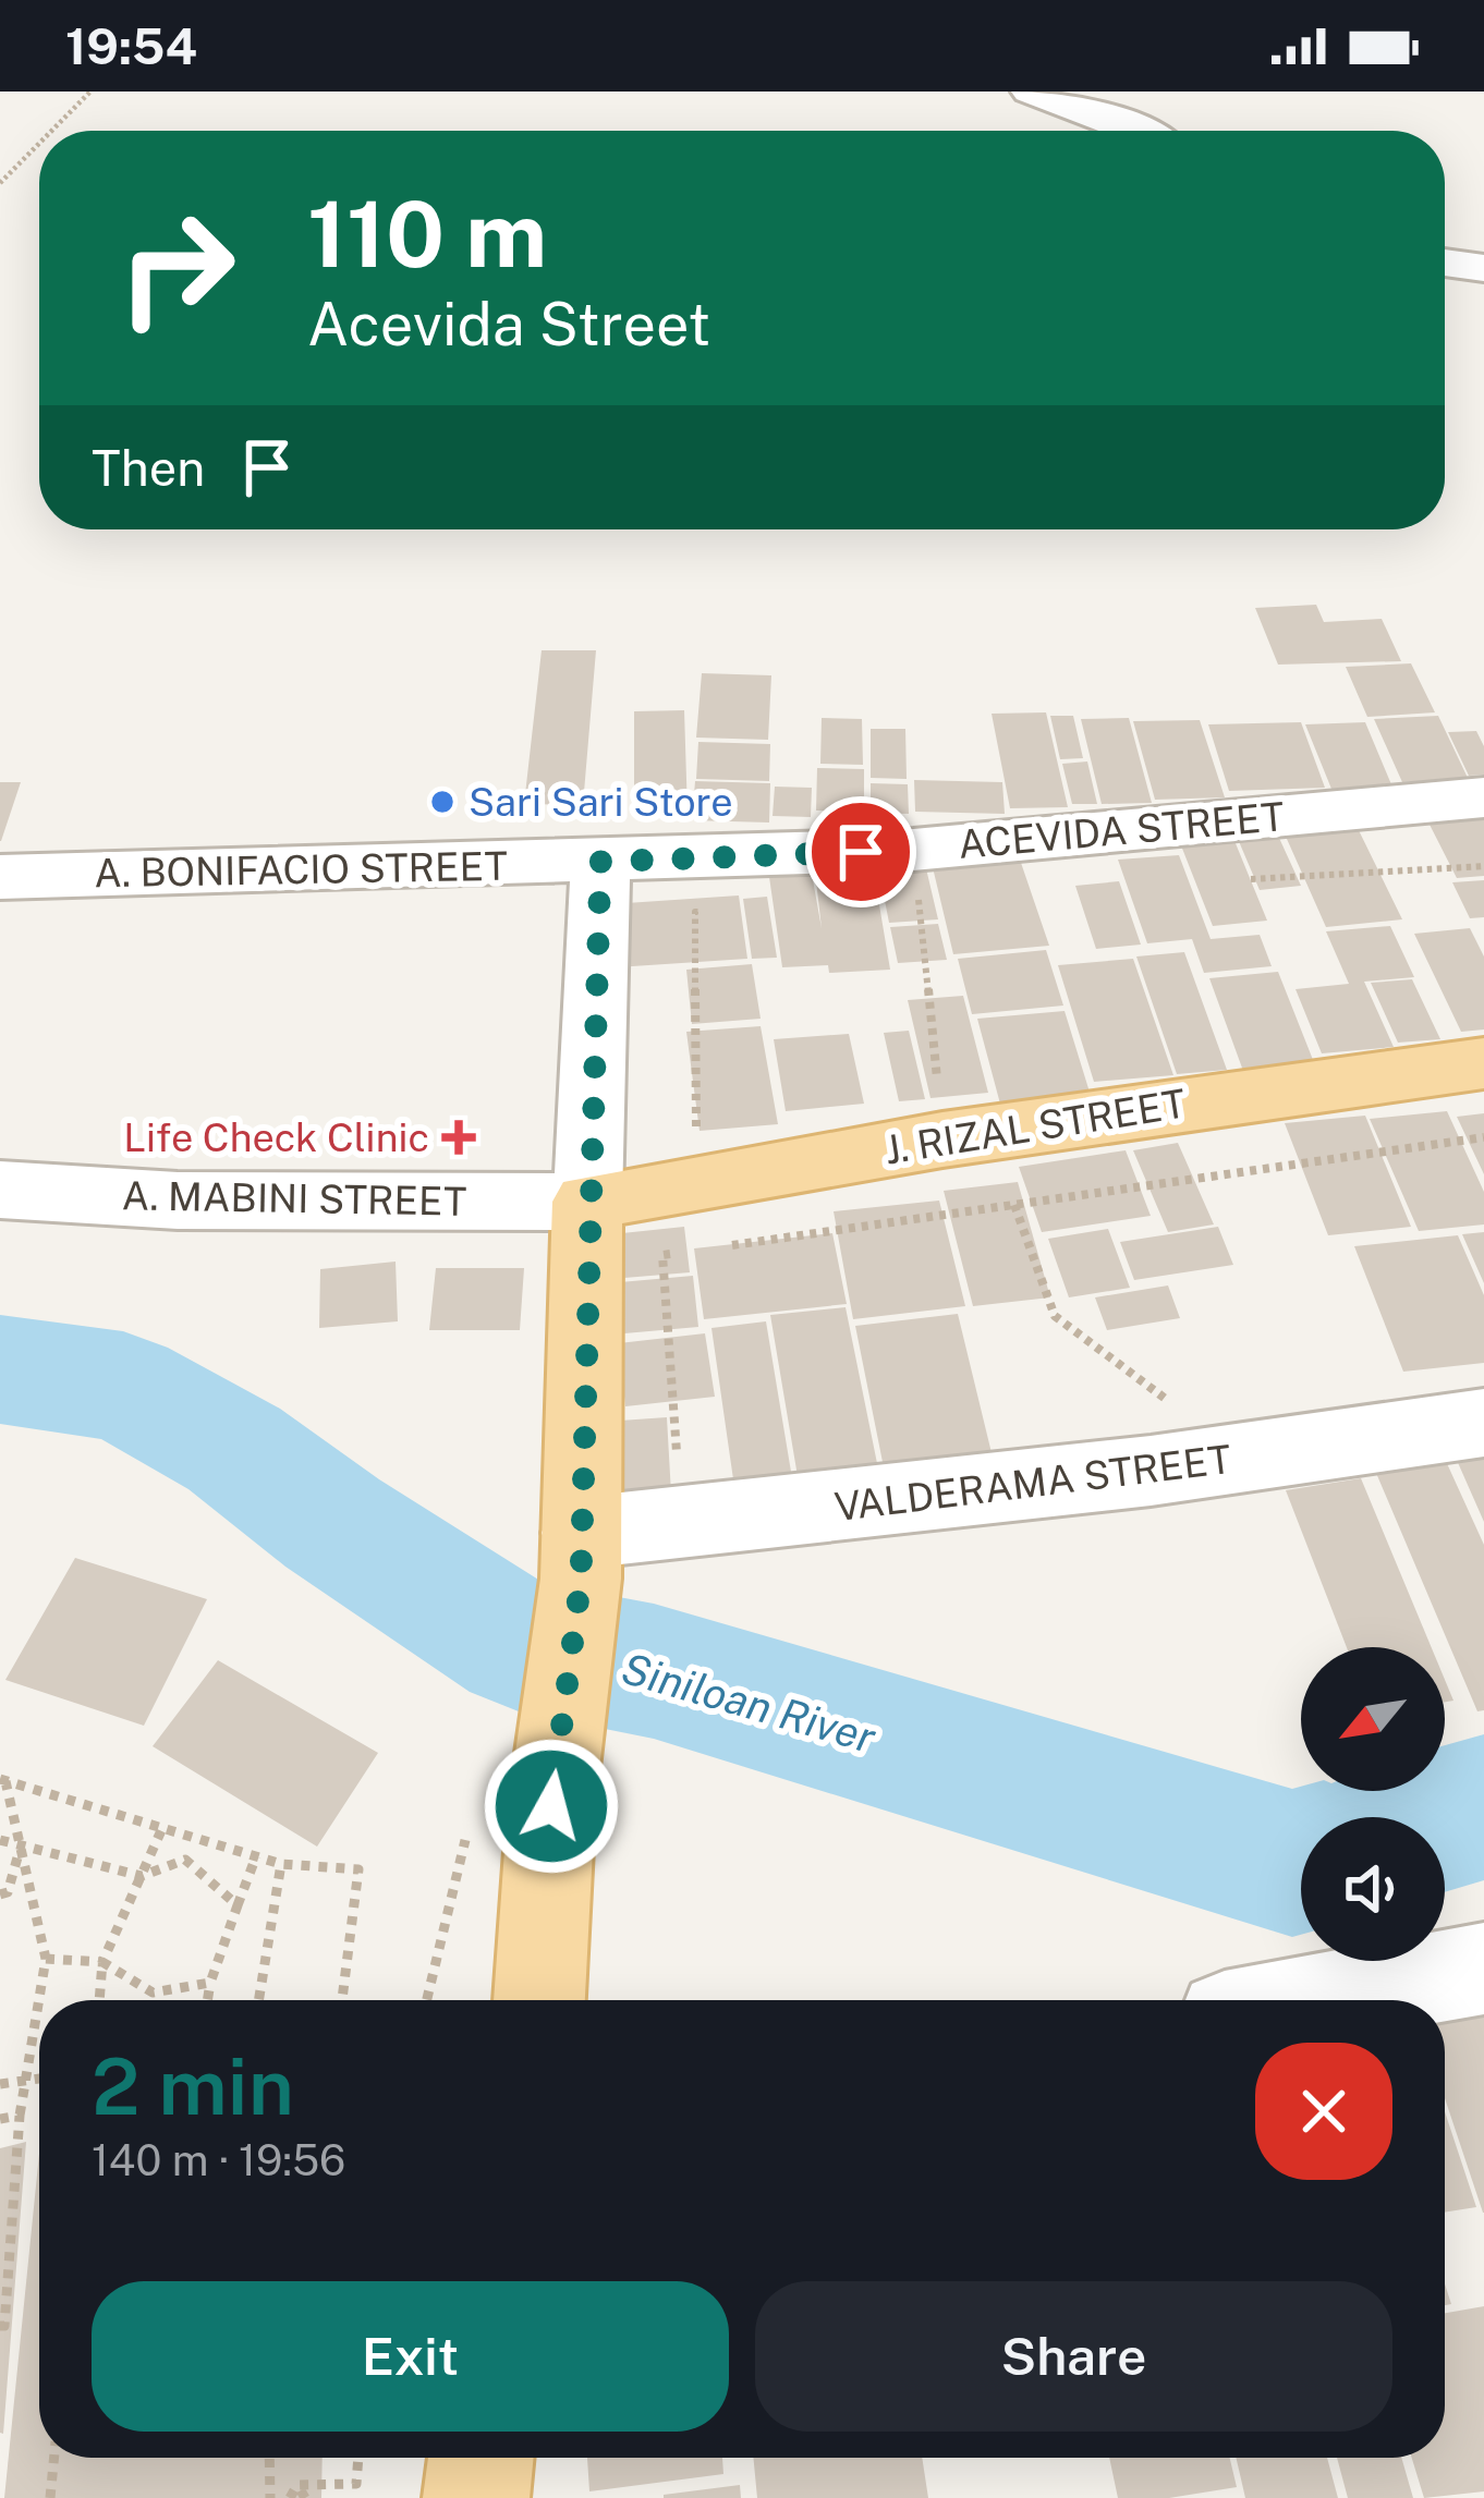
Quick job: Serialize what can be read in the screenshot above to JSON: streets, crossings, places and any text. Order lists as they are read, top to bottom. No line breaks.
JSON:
{"streets":{"main road":["J. RIZAL STREET"],"street":["ACEVIDA STREET","A. BONIFACIO STREET","A. MABINI STREET","VALDERAMA STREET"]},"crossings":[["ACEVIDA STREET","A. BONIFACIO STREET"],["J. RIZAL STREET","A. MABINI STREET"]],"water":["Siniloan River"],"places":{"other":["Sari Sari Store"],"health":["Life Check Clinic"]},"north":"bottom left","page":{"status":"19:54","turn":["110 m","Acevida Street"],"then":"Then","heading":["2 min","140 m · 19:56"],"buttons":["Exit","Share"]}}
